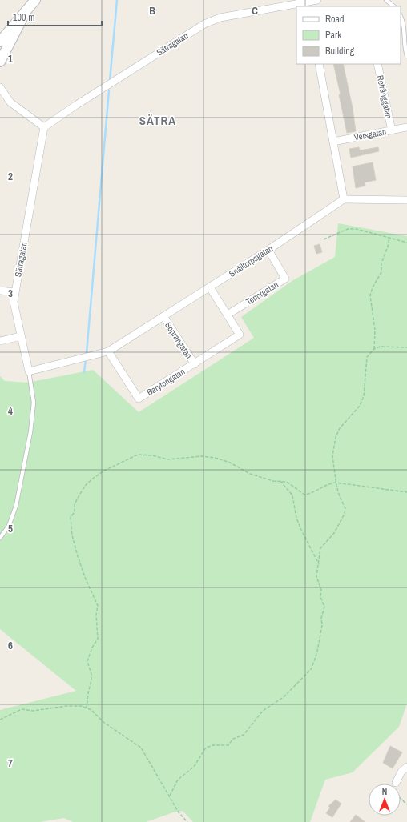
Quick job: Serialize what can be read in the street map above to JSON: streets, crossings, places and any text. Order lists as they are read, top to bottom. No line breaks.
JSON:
{"streets":{"street":["Sätragatan","Refränggatan","Versgatan","Snälltorpsgatan","Tenorgatan","Soprangatan","Barytongatan"]},"crossings":[["Sätragatan","Snälltorpsgatan"],["Refränggatan","Versgatan"],["Snälltorpsgatan","Tenorgatan"],["Snälltorpsgatan","Soprangatan"],["Snälltorpsgatan","Barytongatan"],["Tenorgatan","Barytongatan"],["Soprangatan","Barytongatan"]],"districts":["SÄTRA"],"legend":["Road","Park","Building"],"scale_bar":"100 m","north":"top","grid":{"columns":["B","C"],"rows":["1","2","3","4","5","6","7"]}}
